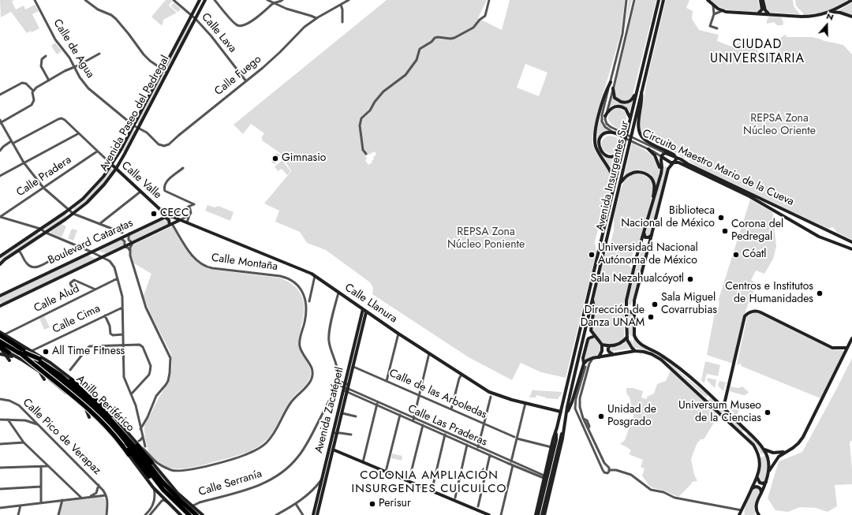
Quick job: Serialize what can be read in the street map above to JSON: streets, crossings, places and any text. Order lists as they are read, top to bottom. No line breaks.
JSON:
{"streets":{"highway":["Anillo Periférico"],"street":["Calle Lava","Calle de Agua","Calle Fuego","Avenida Paseo del Pedregal","Circuito Maestro Mario de la Cueva","Avenida Insurgentes Sur","Calle Pradera","Calle Valle","Boulevard Cataratas","Calle Montaña","Calle Alud","Calle Llanura","Calle Cima","Calle de las Arboledas","Avenida Zacatépetl","Calle Las Praderas","Calle Pico de Verapaz","Calle Serranía"]},"crossings":[["Calle Lava","Calle Fuego"],["Calle Lava","Avenida Paseo del Pedregal"],["Calle de Agua","Calle Fuego"],["Calle de Agua","Avenida Paseo del Pedregal"],["Calle Fuego","Avenida Paseo del Pedregal"],["Avenida Paseo del Pedregal","Calle Valle"],["Avenida Insurgentes Sur","Calle Llanura"],["Avenida Insurgentes Sur","Calle de las Arboledas"],["Avenida Insurgentes Sur","Calle Las Praderas"],["Calle Pradera","Calle Valle"],["Calle Valle","Boulevard Cataratas"],["Calle Valle","Calle Llanura"],["Boulevard Cataratas","Calle Montaña"],["Boulevard Cataratas","Calle Llanura"],["Calle Alud","Anillo Periférico"],["Calle Llanura","Avenida Zacatépetl"],["Calle Llanura","Calle Serranía"],["Calle de las Arboledas","Avenida Zacatépetl"],["Avenida Zacatépetl","Calle Las Praderas"]],"districts":["CIUDAD UNIVERSITARIA","COLONIA AMPLIACIÓN INSURGENTES CUICUILCO"],"parks":["REPSA Zona Núcleo Oriente","REPSA Zona Núcleo Poniente"],"places":["Gimnasio","CECC","Biblioteca Nacional de México","Corona del Pedregal","Universidad Nacional Autónoma de México","Cóatl","Sala Nezahualcóyotl","Centros e Institutos de Humanidades","Sala Miguel Covarrubias","Dirección de Danza UNAM","All Time Fitness","Universum Museo de la Ciencias","Unidad de Posgrado","Perisur"],"north":"top"}
